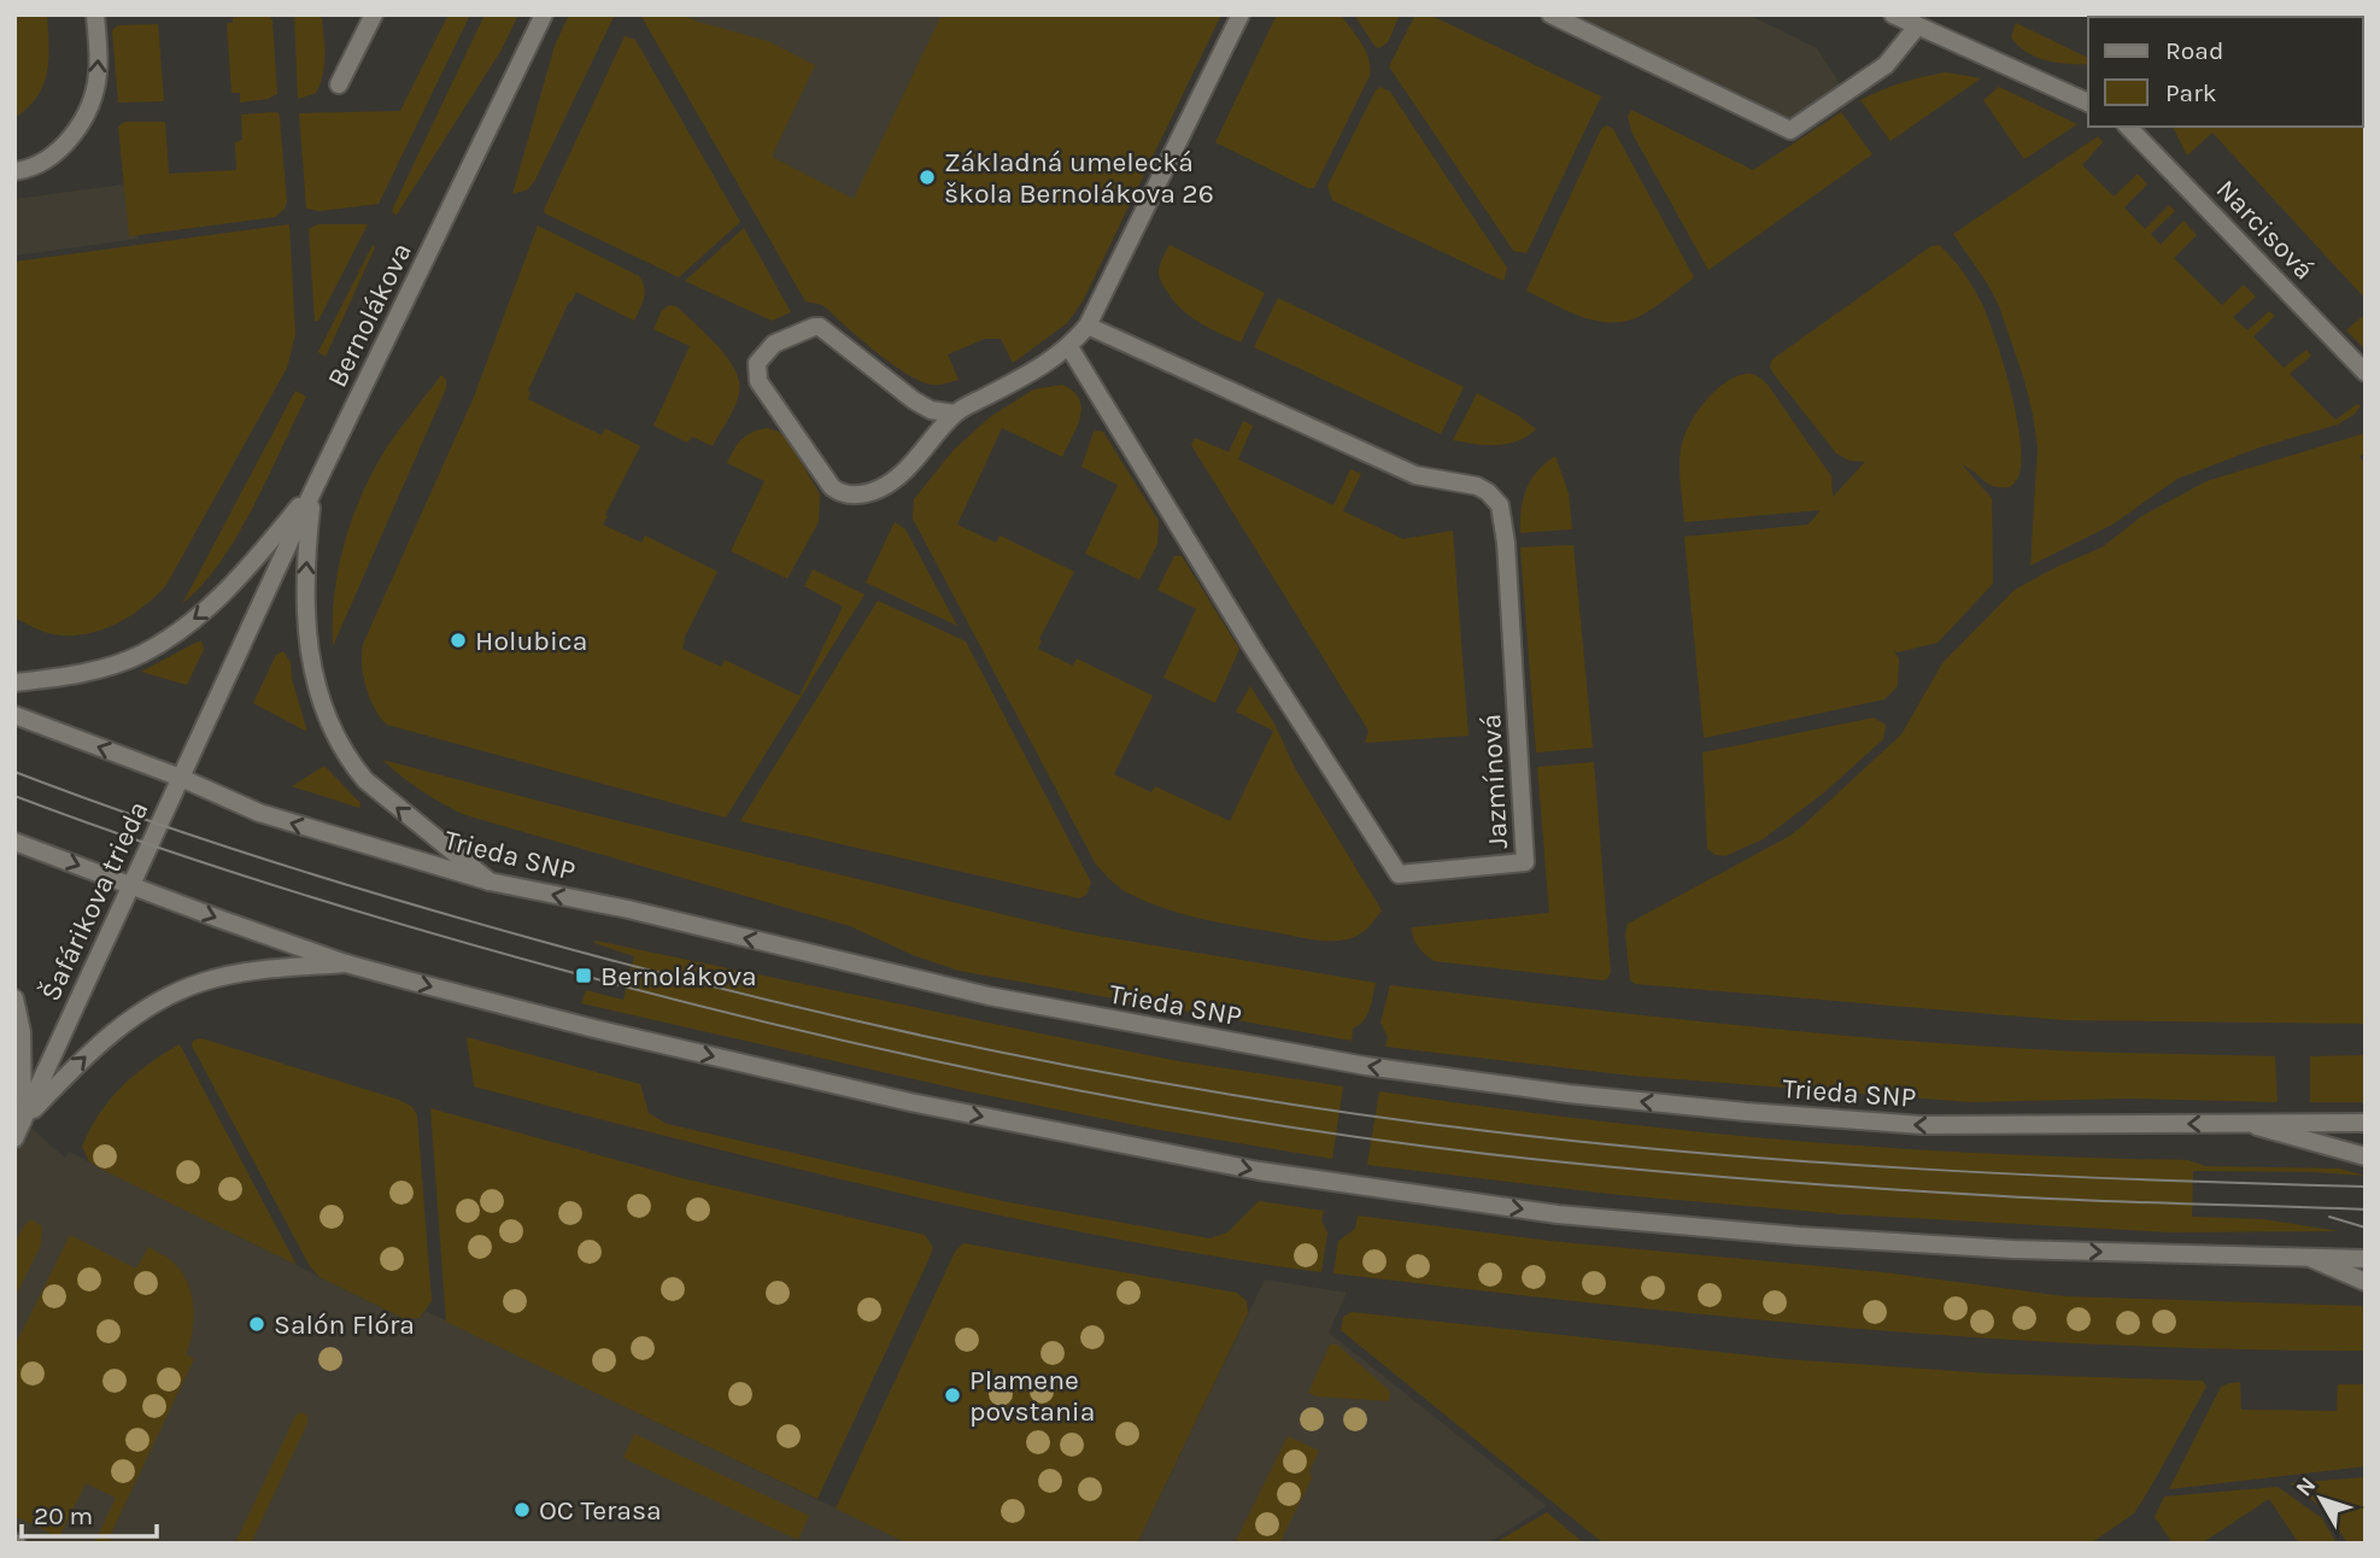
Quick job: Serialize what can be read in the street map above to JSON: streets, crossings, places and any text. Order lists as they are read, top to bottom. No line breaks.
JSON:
{"streets":{"street":["Narcisová","Bernolákova","Jazmínová","Trieda SNP","Šafárikova trieda"]},"crossings":[["Bernolákova","Trieda SNP"],["Bernolákova","Šafárikova trieda"],["Trieda SNP","Šafárikova trieda"]],"places":{"other":["Základná umelecká škola Bernolákova 26","Holubica","Salón Flóra","Plamene povstania","OC Terasa"],"transit":["Bernolákova"]},"legend":["Road","Park"],"scale_bar":"20 m","north":"top left"}
